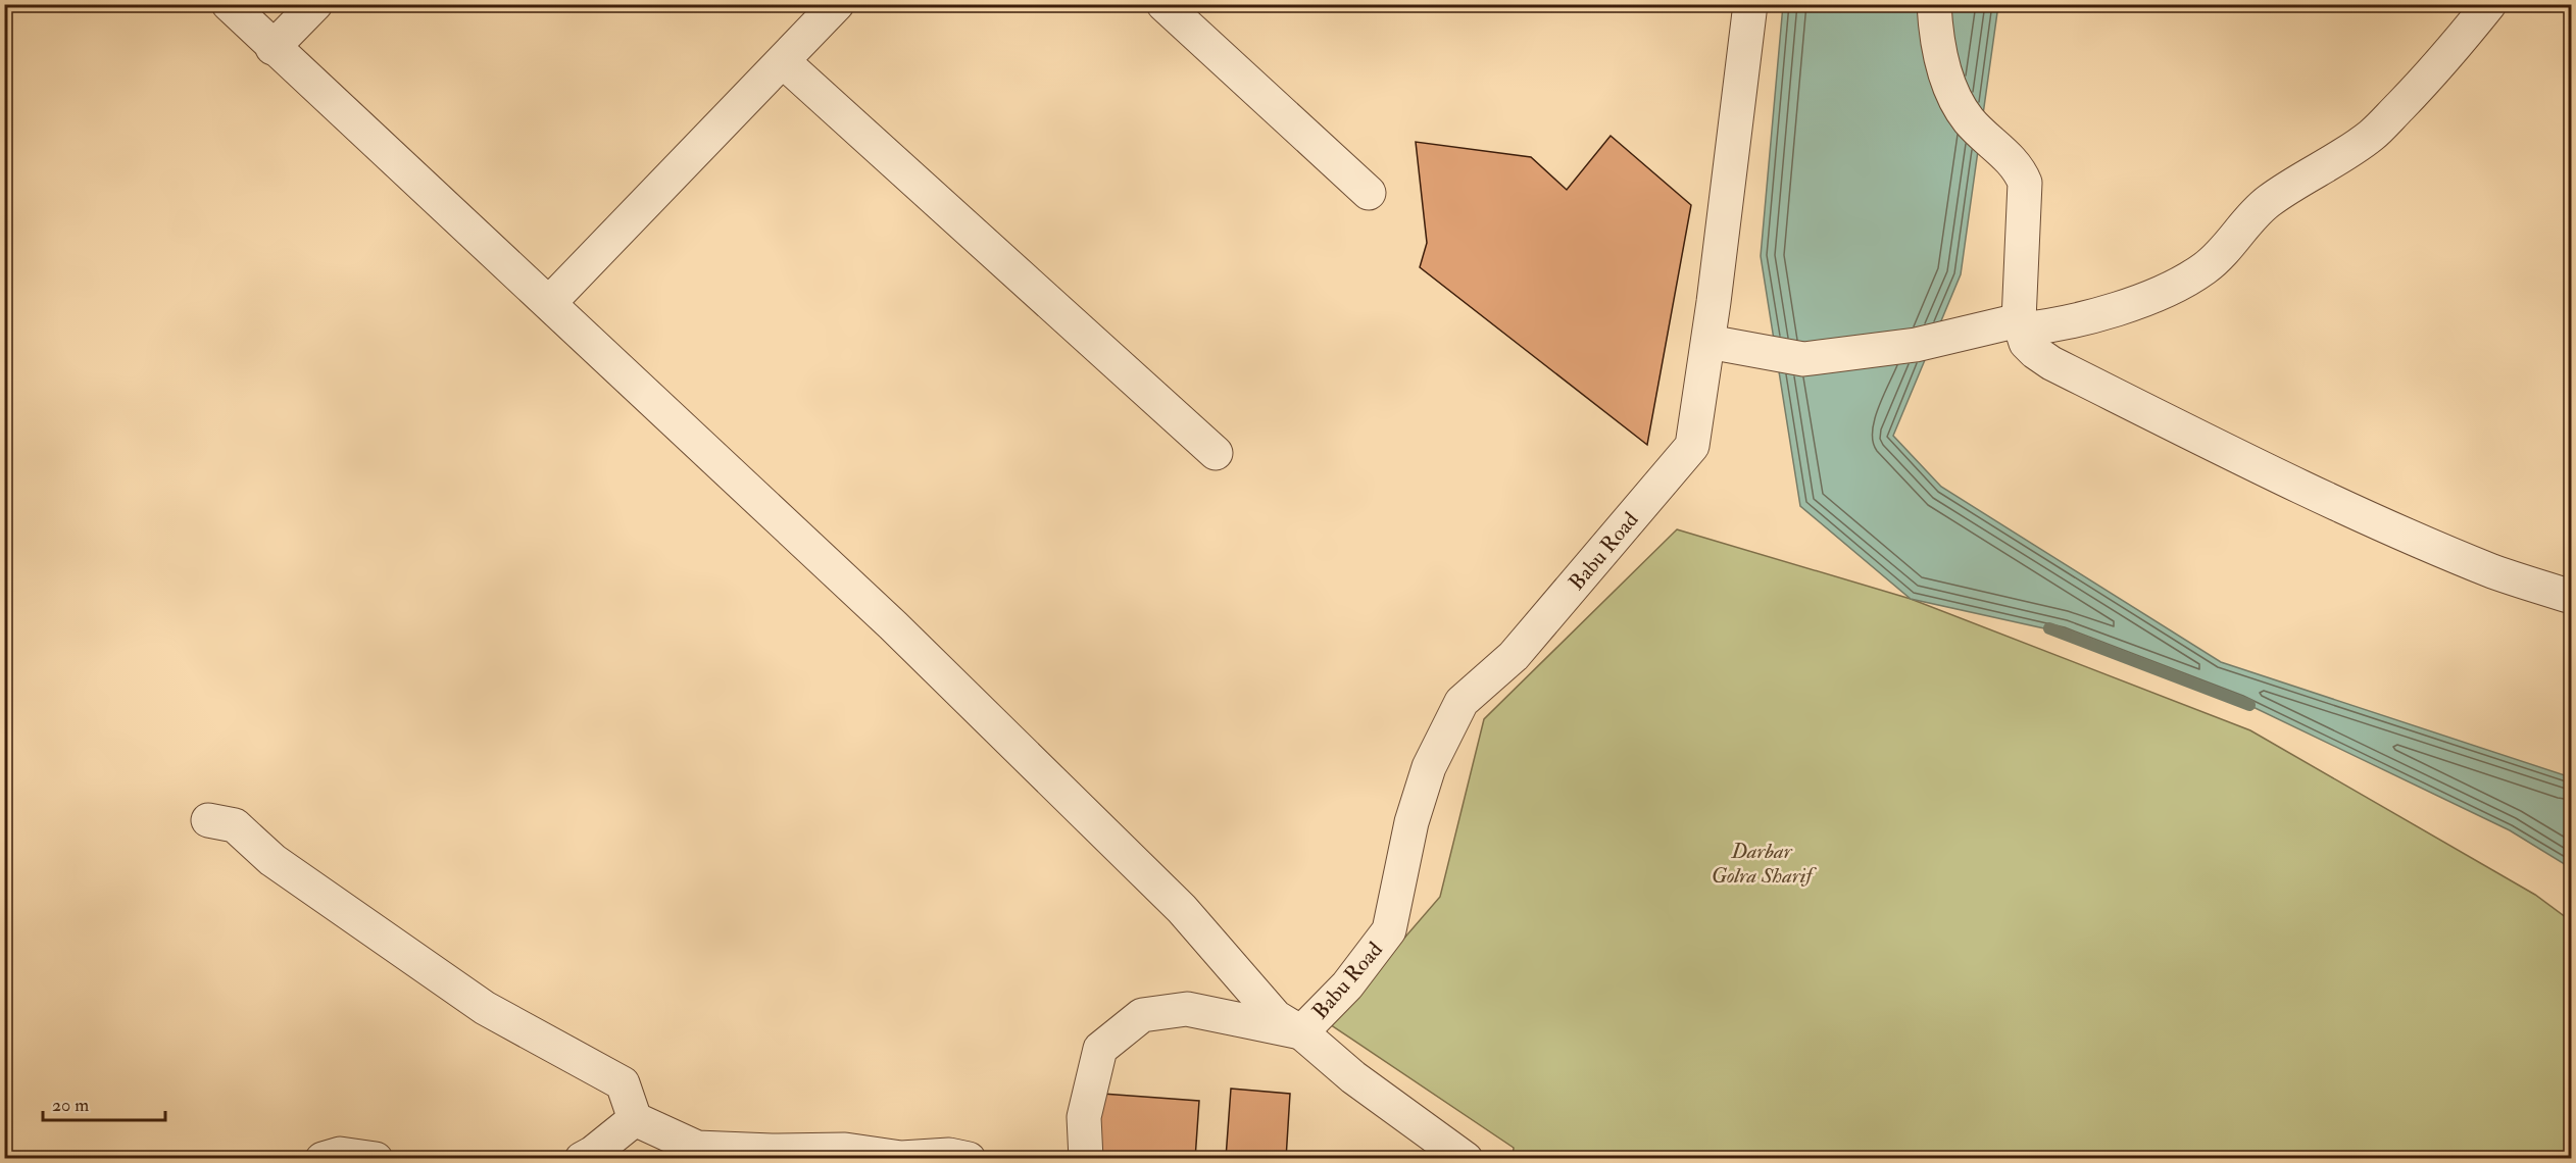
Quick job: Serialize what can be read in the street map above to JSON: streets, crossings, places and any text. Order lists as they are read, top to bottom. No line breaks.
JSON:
{"streets":{"street":["Babu Road"]},"parks":["Darbar Golra Sharif"],"scale_bar":"20 m"}
